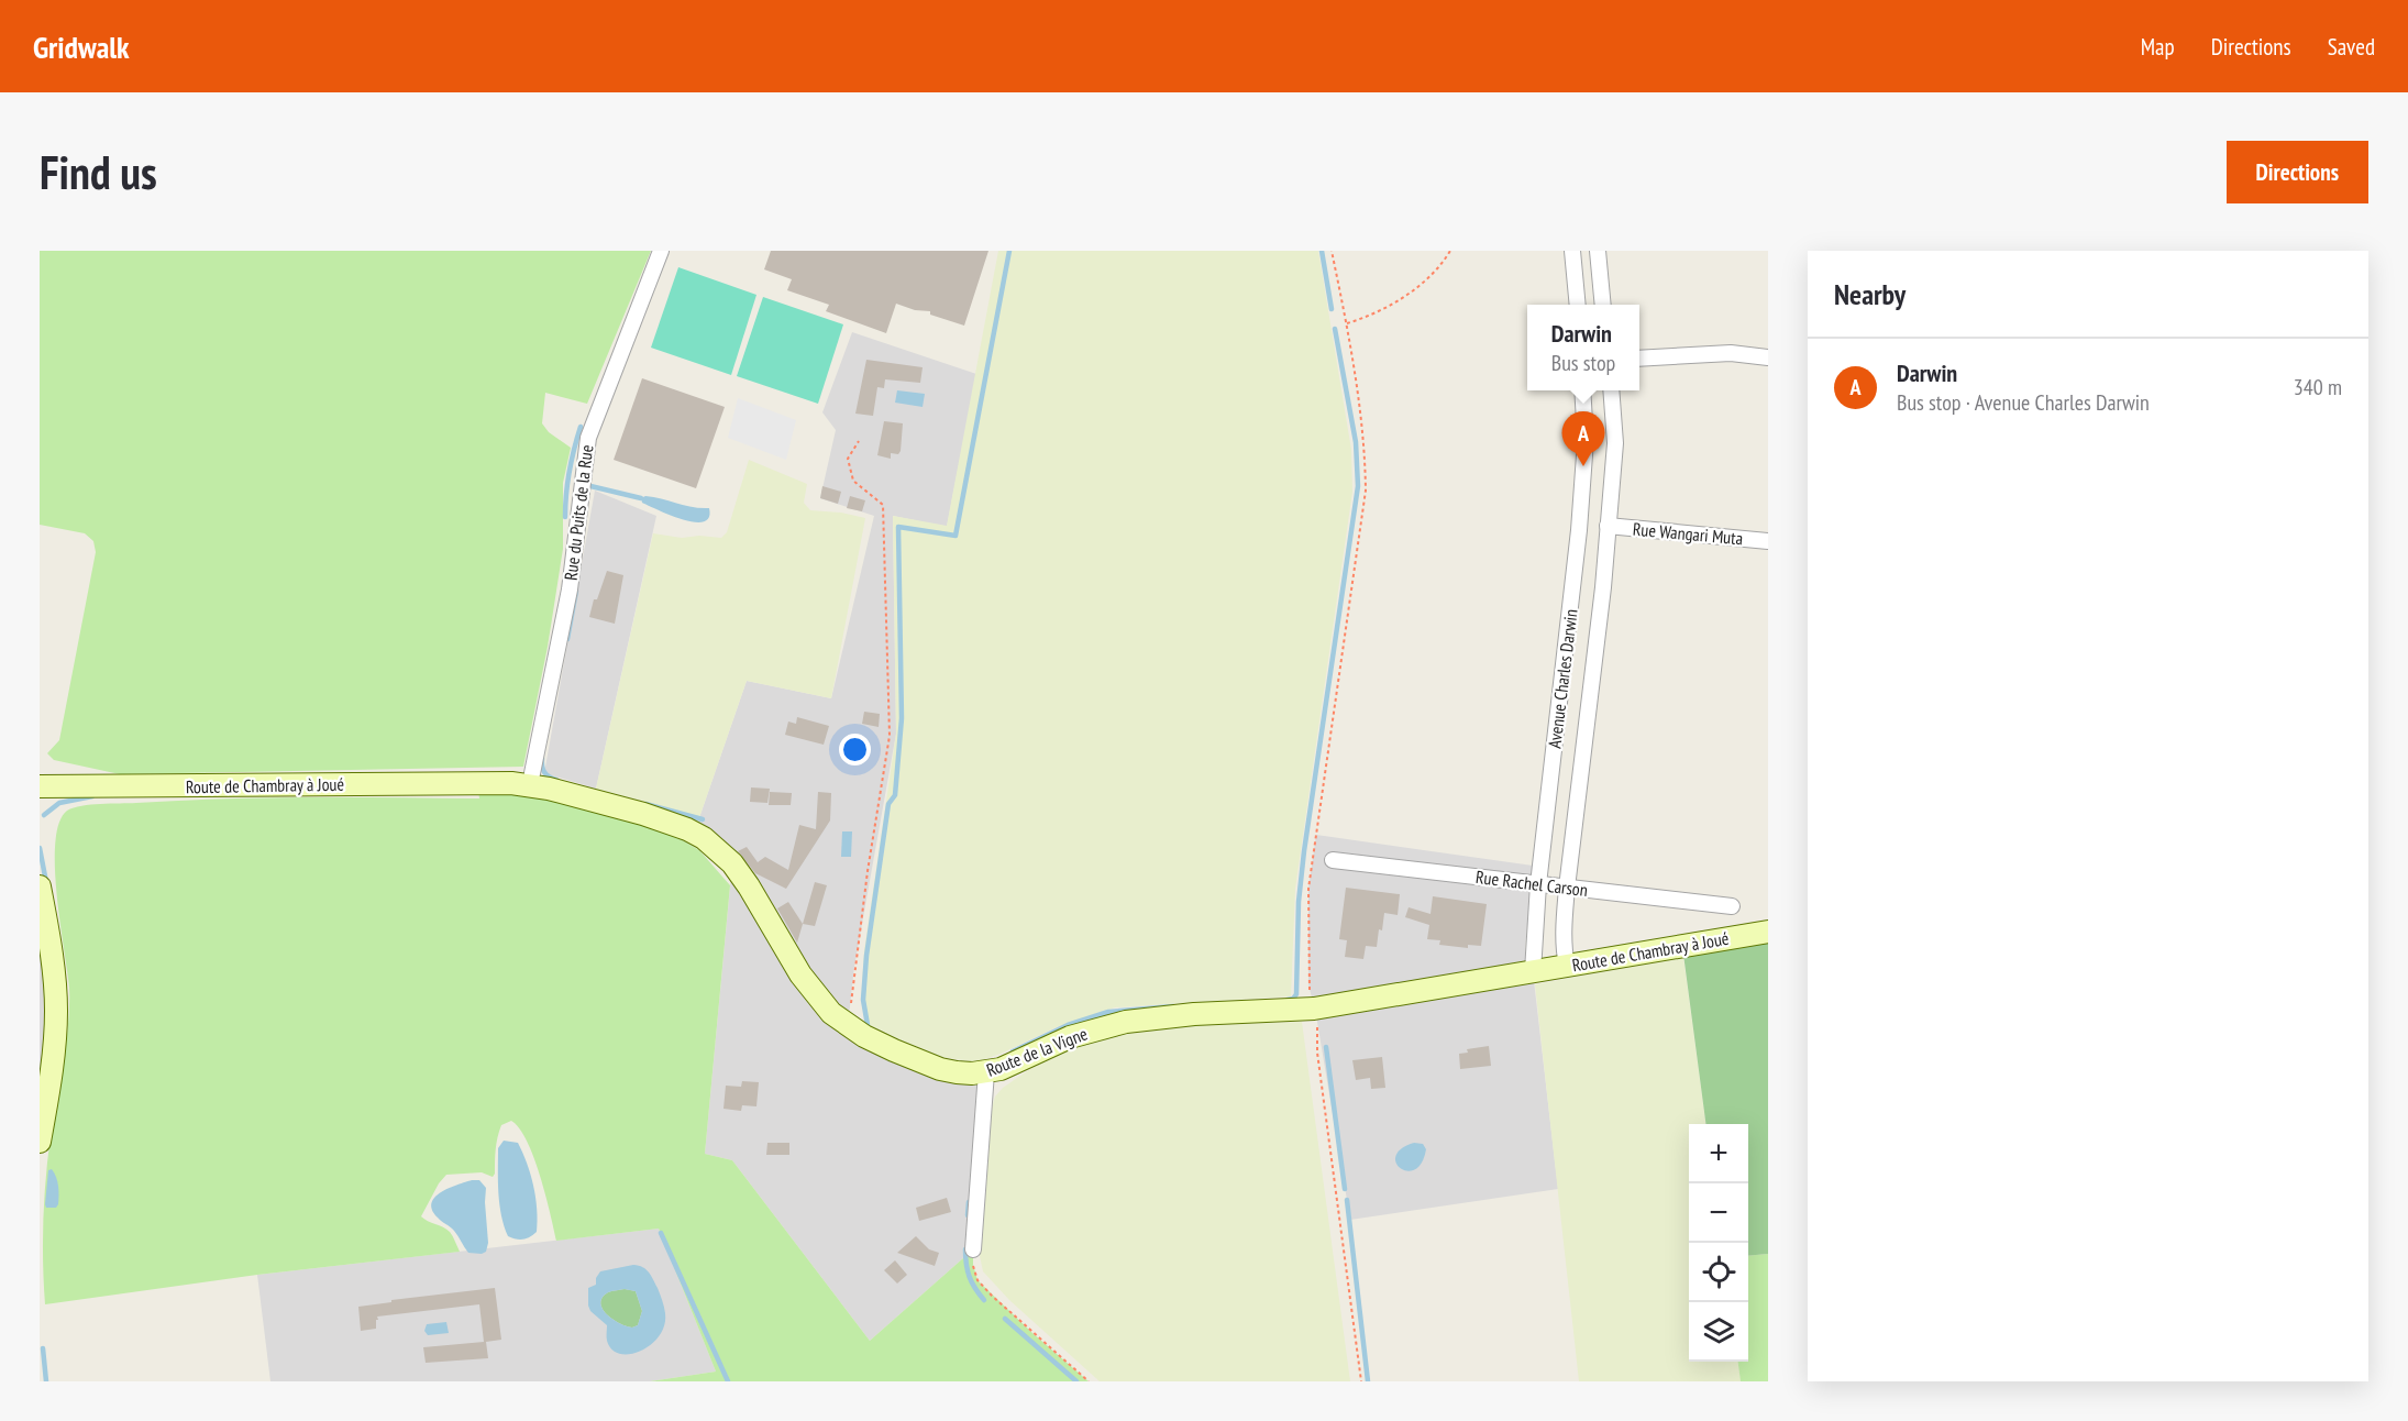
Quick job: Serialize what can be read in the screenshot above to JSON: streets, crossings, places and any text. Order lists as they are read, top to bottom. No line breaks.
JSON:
{"streets":{"street":["Rue du Puits de la Rue","Rue Wangari Muta","Avenue Charles Darwin","Route de Chambray à Joué","Rue Rachel Carson","Route de la Vigne"]},"crossings":[["Rue du Puits de la Rue","Route de la Vigne"],["Rue Wangari Muta","Avenue Charles Darwin"],["Avenue Charles Darwin","Route de Chambray à Joué"],["Avenue Charles Darwin","Rue Rachel Carson"],["Avenue Charles Darwin","Route de la Vigne"],["Route de Chambray à Joué","Route de la Vigne"]],"page":{"header":"Gridwalk","nav":["Map","Directions","Saved"],"buttons":"Directions","title":"Find us","heading":"Nearby","popup":["Darwin","Bus stop"],"list":[{"mark":"A","name":"Darwin","note":"Bus stop · Avenue Charles Darwin","value":"340 m"}],"pins":"A","map_buttons":["+","−"]}}
